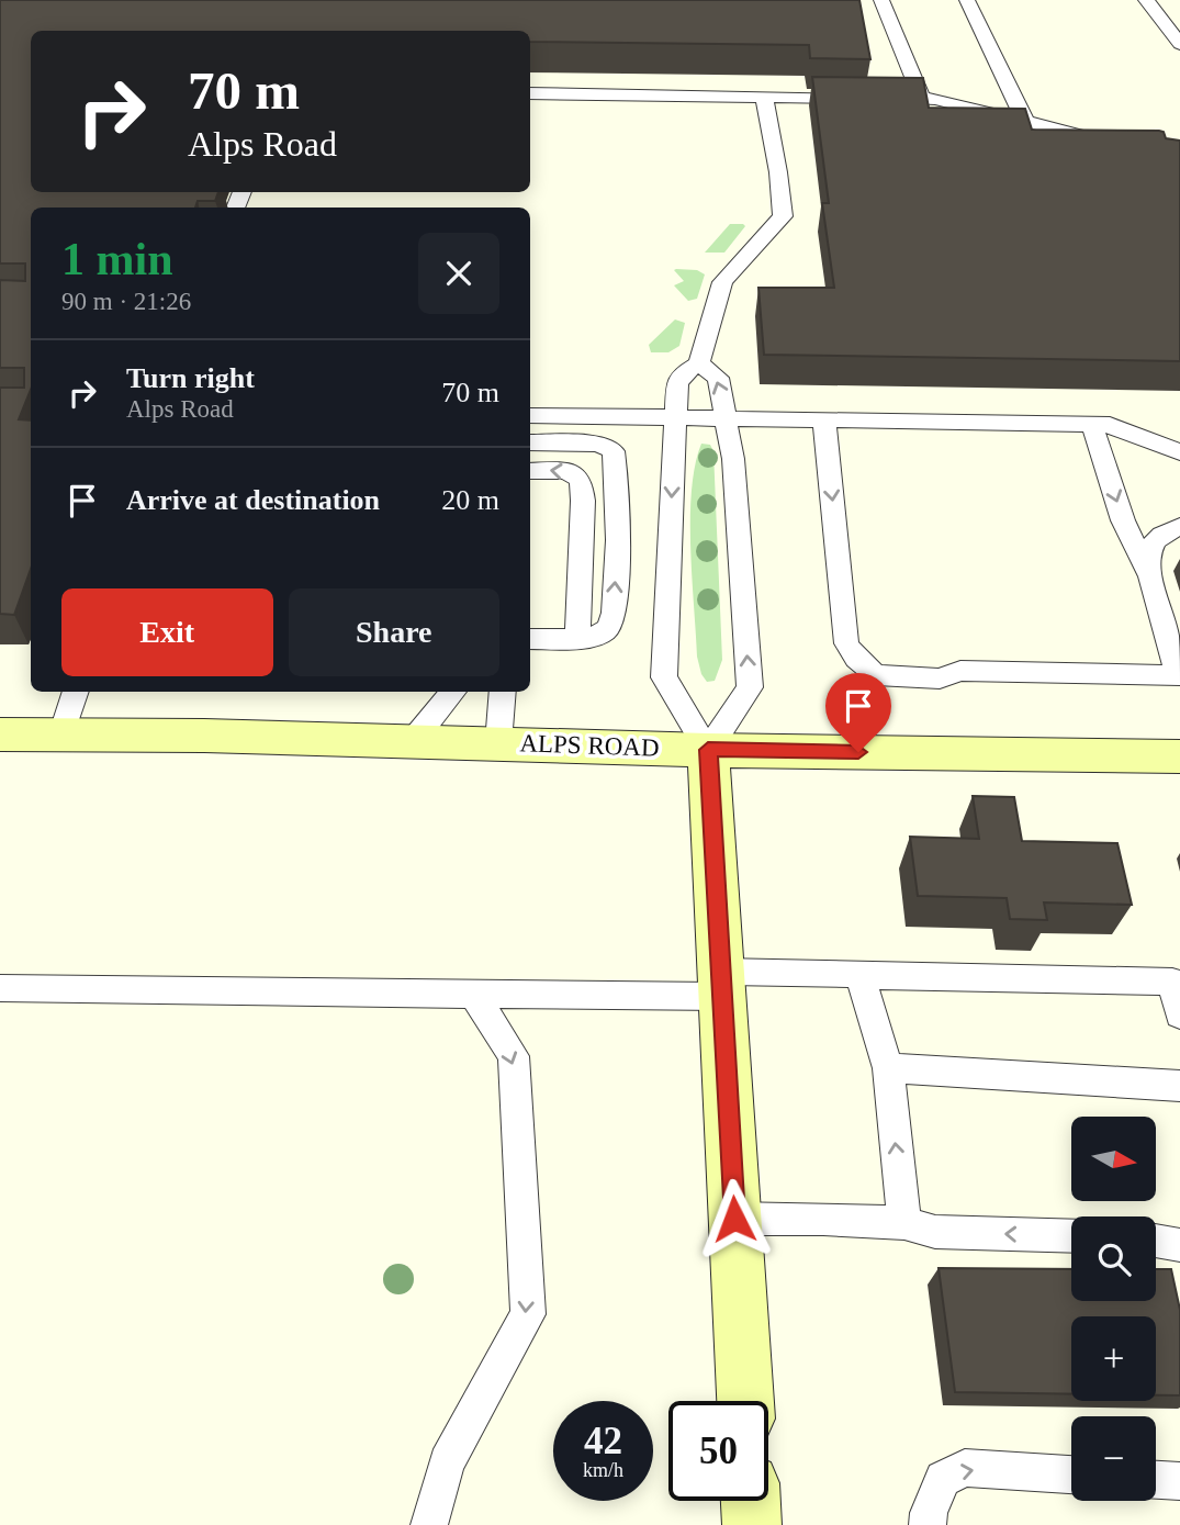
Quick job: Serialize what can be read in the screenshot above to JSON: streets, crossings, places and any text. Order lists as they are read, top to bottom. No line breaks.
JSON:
{"streets":{"main road":["ALPS ROAD"]},"north":"right","page":{"turn":["70 m","Alps Road"],"heading":["1 min","90 m · 21:26"],"list":[{"name":"Turn right","note":"Alps Road","value":"70 m"},{"name":"Arrive at destination","value":"20 m"}],"buttons":["Exit","Share"],"map_buttons":["+","−"],"speed":"42 km/h","limit":"50"}}
